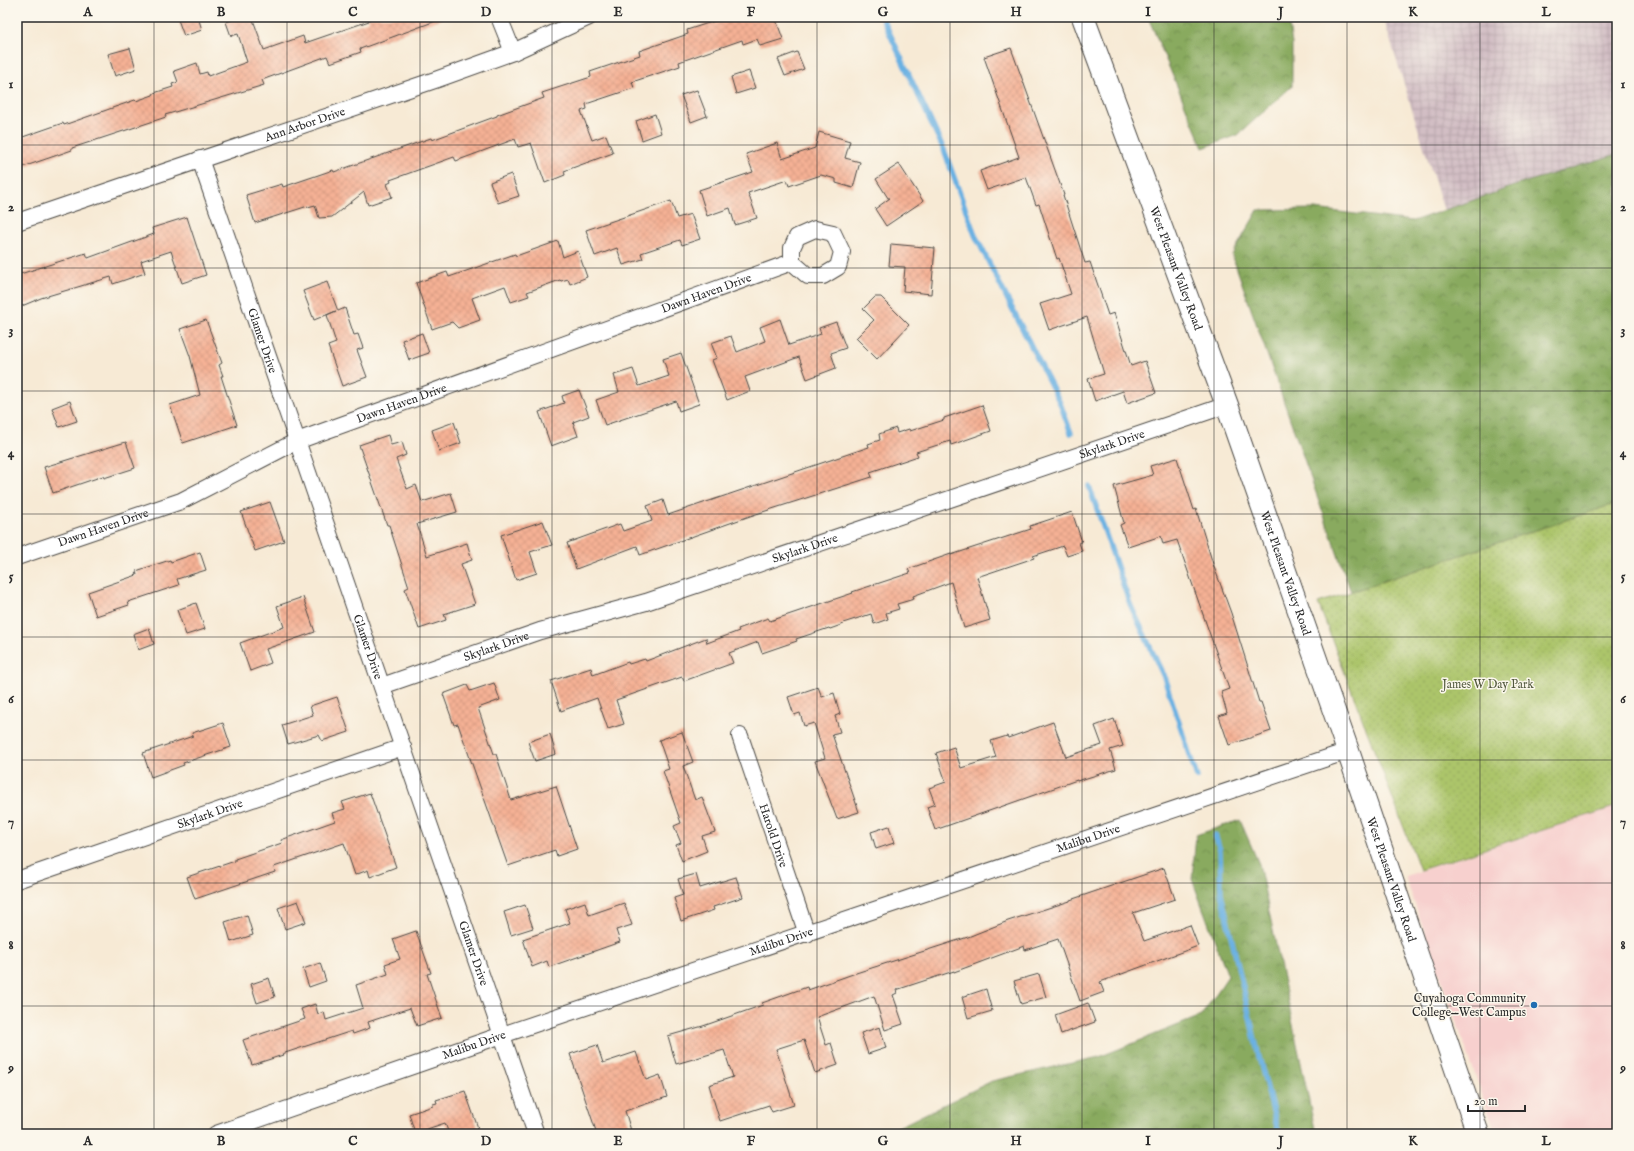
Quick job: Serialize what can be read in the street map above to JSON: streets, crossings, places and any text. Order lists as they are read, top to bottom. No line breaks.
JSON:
{"streets":{"main road":["West Pleasant Valley Road"],"street":["Ann Arbor Drive","Dawn Haven Drive","Glamer Drive","Skylark Drive","Harold Drive","Malibu Drive"]},"crossings":[["Ann Arbor Drive","Glamer Drive"],["West Pleasant Valley Road","Skylark Drive"],["West Pleasant Valley Road","Malibu Drive"],["Dawn Haven Drive","Glamer Drive"],["Glamer Drive","Skylark Drive"],["Glamer Drive","Malibu Drive"],["Harold Drive","Malibu Drive"]],"parks":["James W Day Park"],"places":["Cuyahoga Community College—West Campus"],"scale_bar":"20 m","grid":{"columns":["A","B","C","D","E","F","G","H","I","J","K","L"],"rows":["1","2","3","4","5","6","7","8","9"]}}
